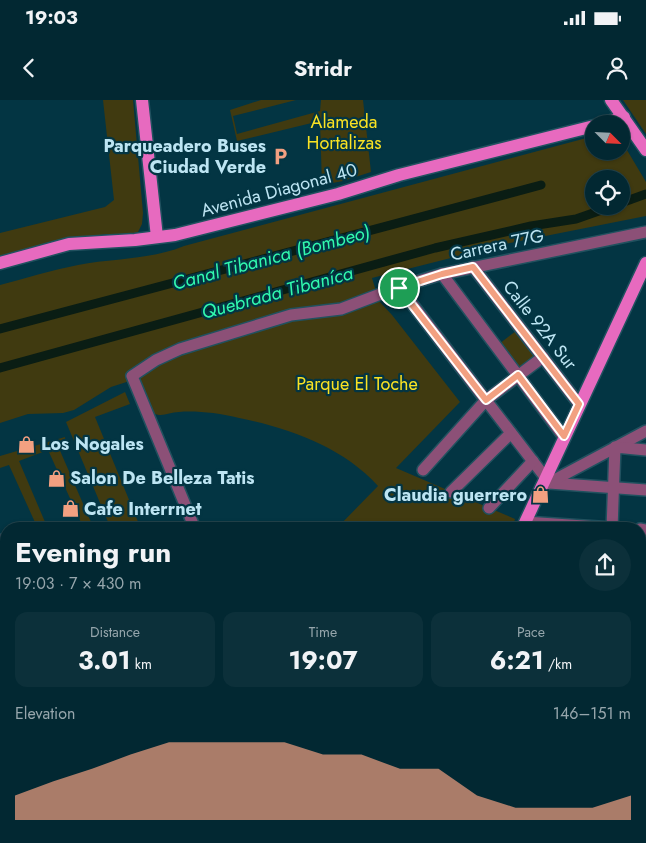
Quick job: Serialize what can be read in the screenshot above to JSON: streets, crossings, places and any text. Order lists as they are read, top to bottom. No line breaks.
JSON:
{"streets":{"main road":["Avenida Diagonal 40"],"street":["Carrera 77G","Calle 92A Sur"]},"crossings":[["Carrera 77G","Calle 92A Sur"]],"water":["Canal Tibanica (Bombeo)","Quebrada Tibaníca"],"parks":["Alameda Hortalizas","Parque El Toche"],"places":{"parking":["Parqueadero Buses Ciudad Verde"],"shop":["Los Nogales","Salon De Belleza Tatis","Claudia guerrero","Cafe Interrnet"]},"north":"bottom right","page":{"status":"19:03","header":"Stridr","heading":["Evening run","19:03 · 7 × 430 m"],"stats":[["Distance","3.01 km"],["Time","19:07"],["Pace","6:21 /km"]],"chart":["Elevation","146–151 m"]}}
